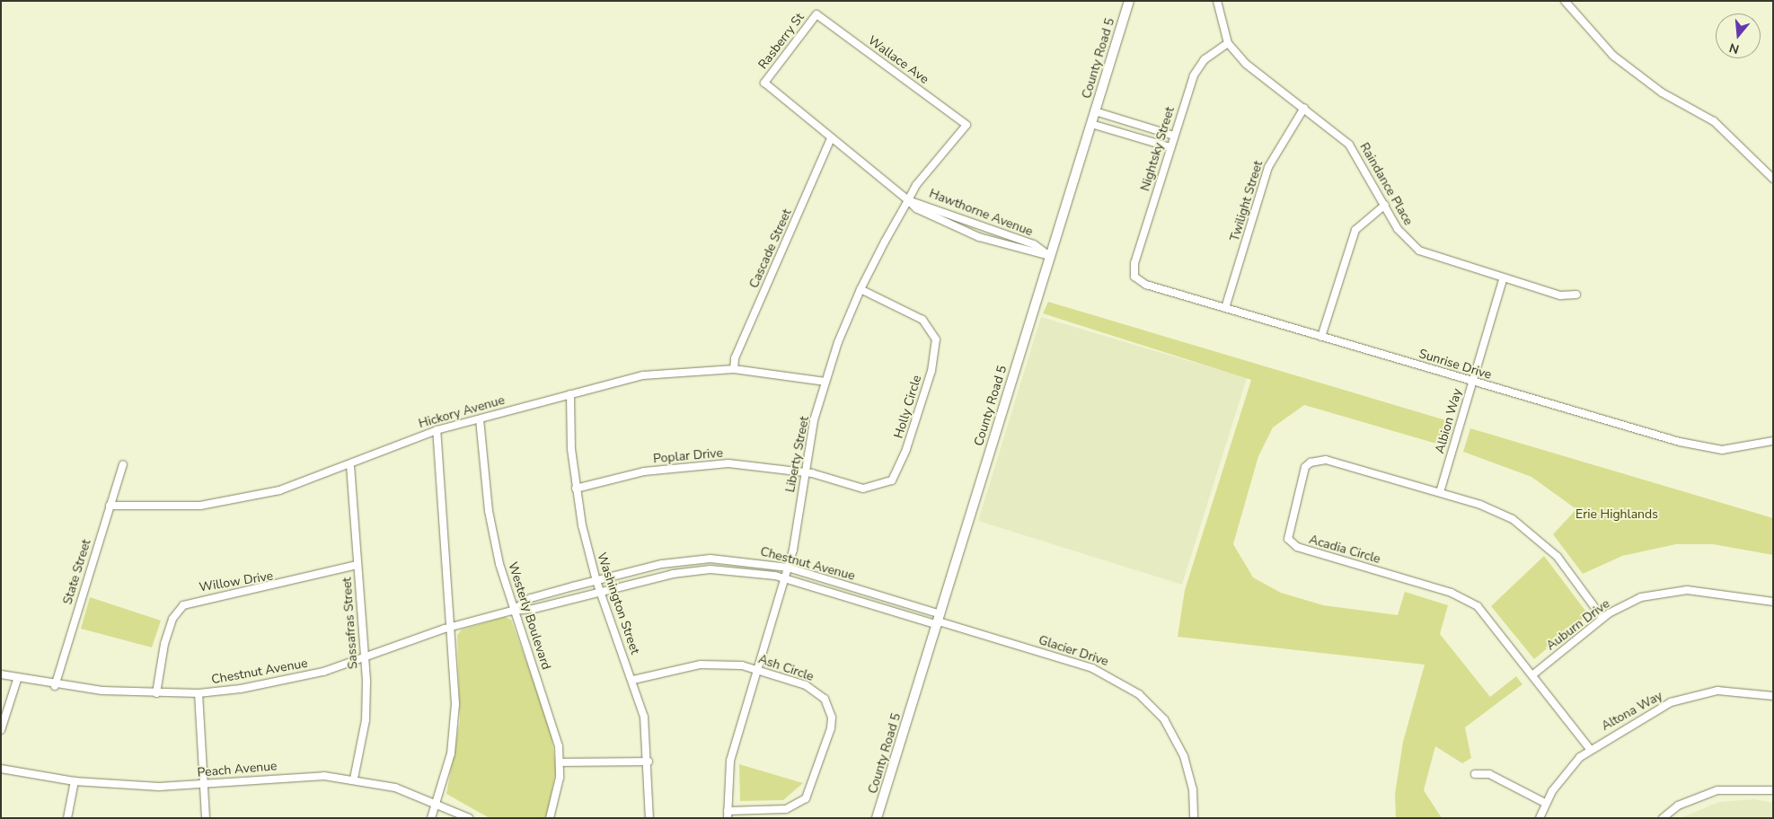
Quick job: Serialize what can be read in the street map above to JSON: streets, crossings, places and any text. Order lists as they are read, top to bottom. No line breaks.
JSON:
{"streets":{"street":["Rasberry St","County Road 5","Wallace Ave","Nightsky Street","Raindance Place","Twilight Street","Hawthorne Avenue","Cascade Street","Sunrise Drive","Holly Circle","Hickory Avenue","Albion Way","Liberty Street","Poplar Drive","Acadia Circle","Chestnut Avenue","State Street","Willow Drive","Washington Street","Westerly Boulevard","Sassafras Street","Auburn Drive","Glacier Drive","Ash Circle","Altona Way","Peach Avenue"]},"crossings":[["Rasberry St","Wallace Ave"],["Rasberry St","Hawthorne Avenue"],["County Road 5","Hawthorne Avenue"],["County Road 5","Chestnut Avenue"],["County Road 5","Glacier Drive"],["Wallace Ave","Liberty Street"],["Nightsky Street","Raindance Place"],["Nightsky Street","Sunrise Drive"],["Raindance Place","Twilight Street"],["Raindance Place","Albion Way"],["Twilight Street","Sunrise Drive"],["Hawthorne Avenue","Cascade Street"],["Hawthorne Avenue","Liberty Street"],["Cascade Street","Hickory Avenue"],["Sunrise Drive","Albion Way"],["Holly Circle","Liberty Street"],["Holly Circle","Poplar Drive"],["Hickory Avenue","Liberty Street"],["Hickory Avenue","State Street"],["Hickory Avenue","Washington Street"],["Hickory Avenue","Westerly Boulevard"],["Hickory Avenue","Sassafras Street"],["Albion Way","Acadia Circle"],["Liberty Street","Poplar Drive"],["Liberty Street","Chestnut Avenue"],["Liberty Street","Ash Circle"],["Poplar Drive","Washington Street"],["Acadia Circle","Auburn Drive"],["Acadia Circle","Altona Way"],["Chestnut Avenue","State Street"],["Chestnut Avenue","Willow Drive"],["Chestnut Avenue","Washington Street"],["Chestnut Avenue","Westerly Boulevard"],["Chestnut Avenue","Sassafras Street"],["Chestnut Avenue","Glacier Drive"],["Willow Drive","Sassafras Street"],["Washington Street","Ash Circle"],["Sassafras Street","Peach Avenue"]],"parks":["Erie Highlands"],"north":"bottom"}
